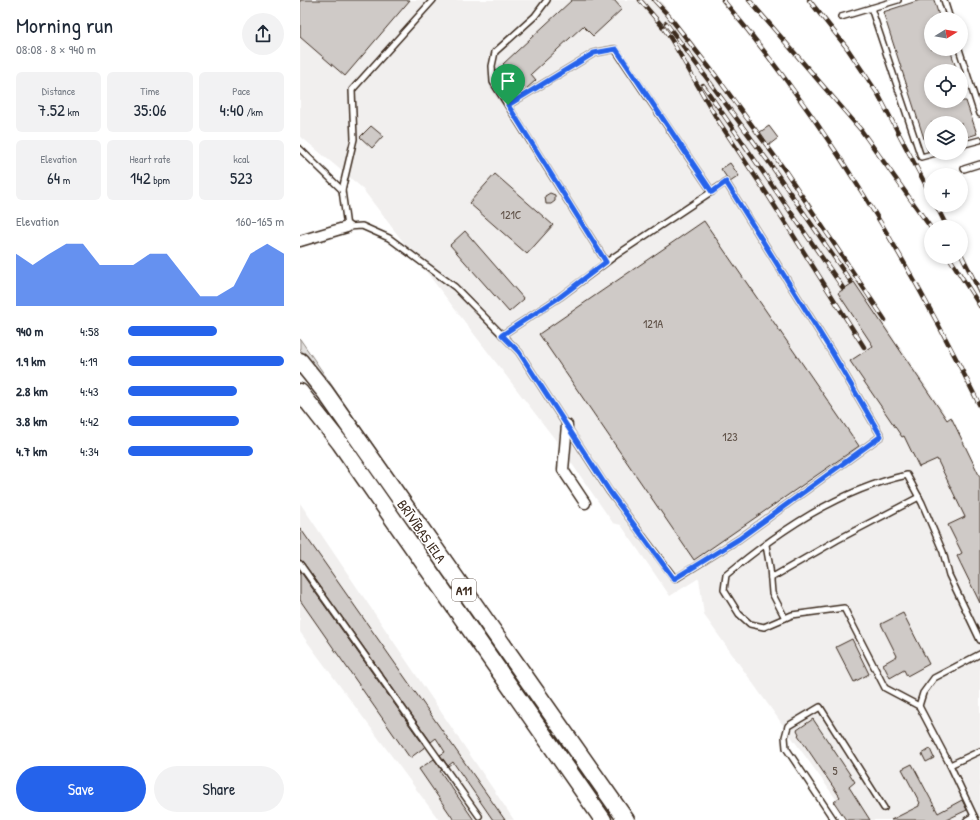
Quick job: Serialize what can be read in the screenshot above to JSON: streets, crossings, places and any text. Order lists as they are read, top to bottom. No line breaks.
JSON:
{"streets":{"highway":["BRĪVĪBAS IELA","A11"]},"house_numbers":["121C","121A","123","5"],"north":"right","page":{"heading":["Morning run","08:08 · 8 × 940 m"],"map_buttons":["+","−"],"stats":[["Distance","7.52 km"],["Time","35:06"],["Pace","4:40 /km"],["Elevation","64 m"],["Heart rate","142 bpm"],["kcal","523"]],"chart":["Elevation","160–165 m"],"list":[{"name":"940 m","note":"4:58"},{"name":"1.9 km","note":"4:19"},{"name":"2.8 km","note":"4:43"},{"name":"3.8 km","note":"4:42"},{"name":"4.7 km","note":"4:34"}],"buttons":["Save","Share"]}}
